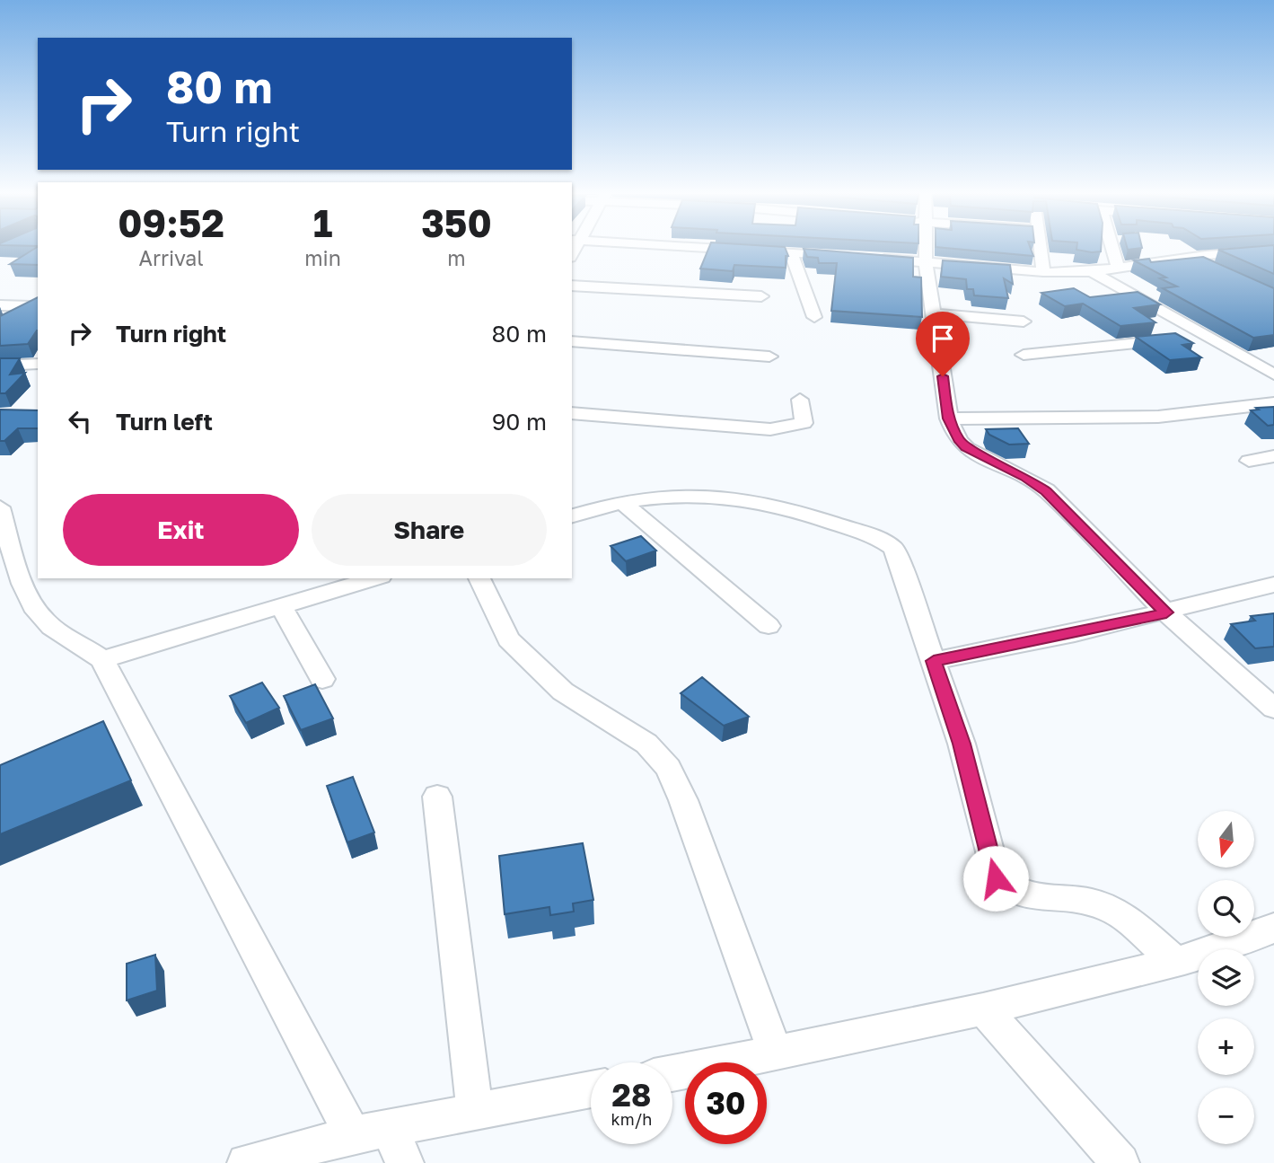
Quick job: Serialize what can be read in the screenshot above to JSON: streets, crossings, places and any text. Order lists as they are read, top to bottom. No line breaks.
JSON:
{"north":"bottom","page":{"turn":["80 m","Turn right"],"eta":["09:52","Arrival","1","min","350","m"],"list":[{"name":"Turn right","value":"80 m"},{"name":"Turn left","value":"90 m"}],"buttons":["Exit","Share"],"map_buttons":["+","−"],"speed":"28 km/h","limit":"30"}}
